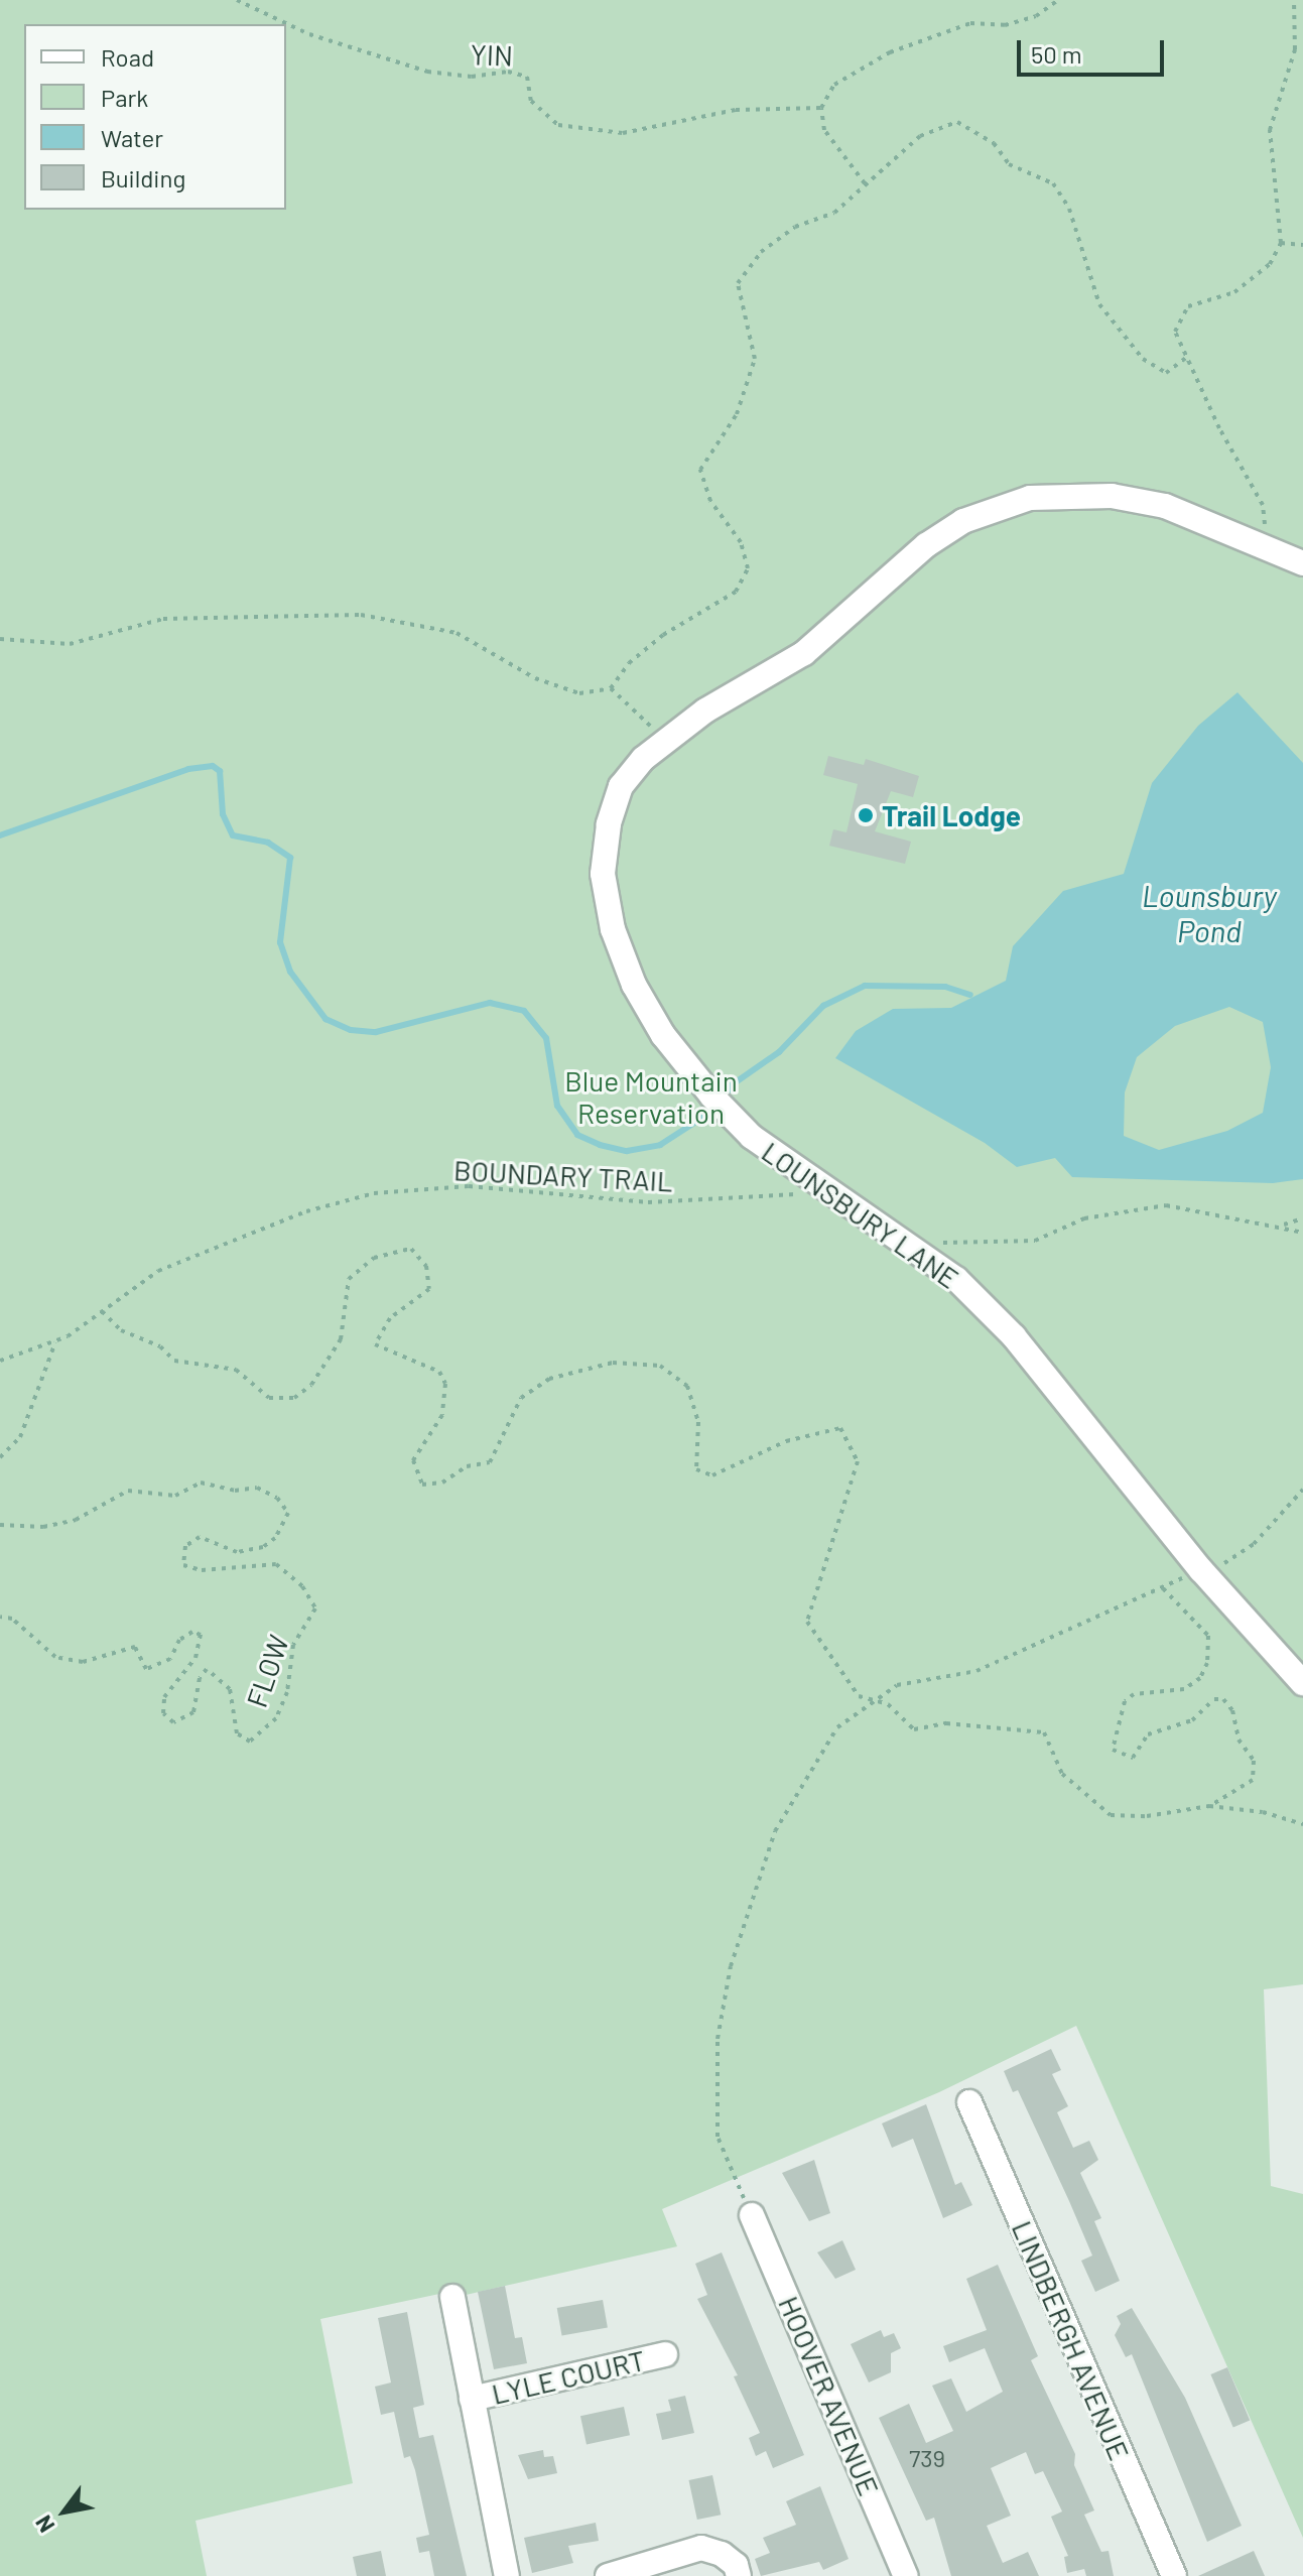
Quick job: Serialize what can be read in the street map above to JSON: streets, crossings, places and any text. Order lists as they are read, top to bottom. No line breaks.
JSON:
{"streets":{"street":["LOUNSBURY LANE","LINDBERGH AVENUE","LYLE COURT","HOOVER AVENUE"],"path":["YIN","BOUNDARY TRAIL","FLOW"]},"crossings":[["BOUNDARY TRAIL","LOUNSBURY LANE"]],"water":["Lounsbury Pond"],"parks":["Blue Mountain Reservation"],"places":["Trail Lodge"],"house_numbers":["739"],"legend":["Road","Park","Water","Building"],"scale_bar":"50 m","north":"bottom left"}
